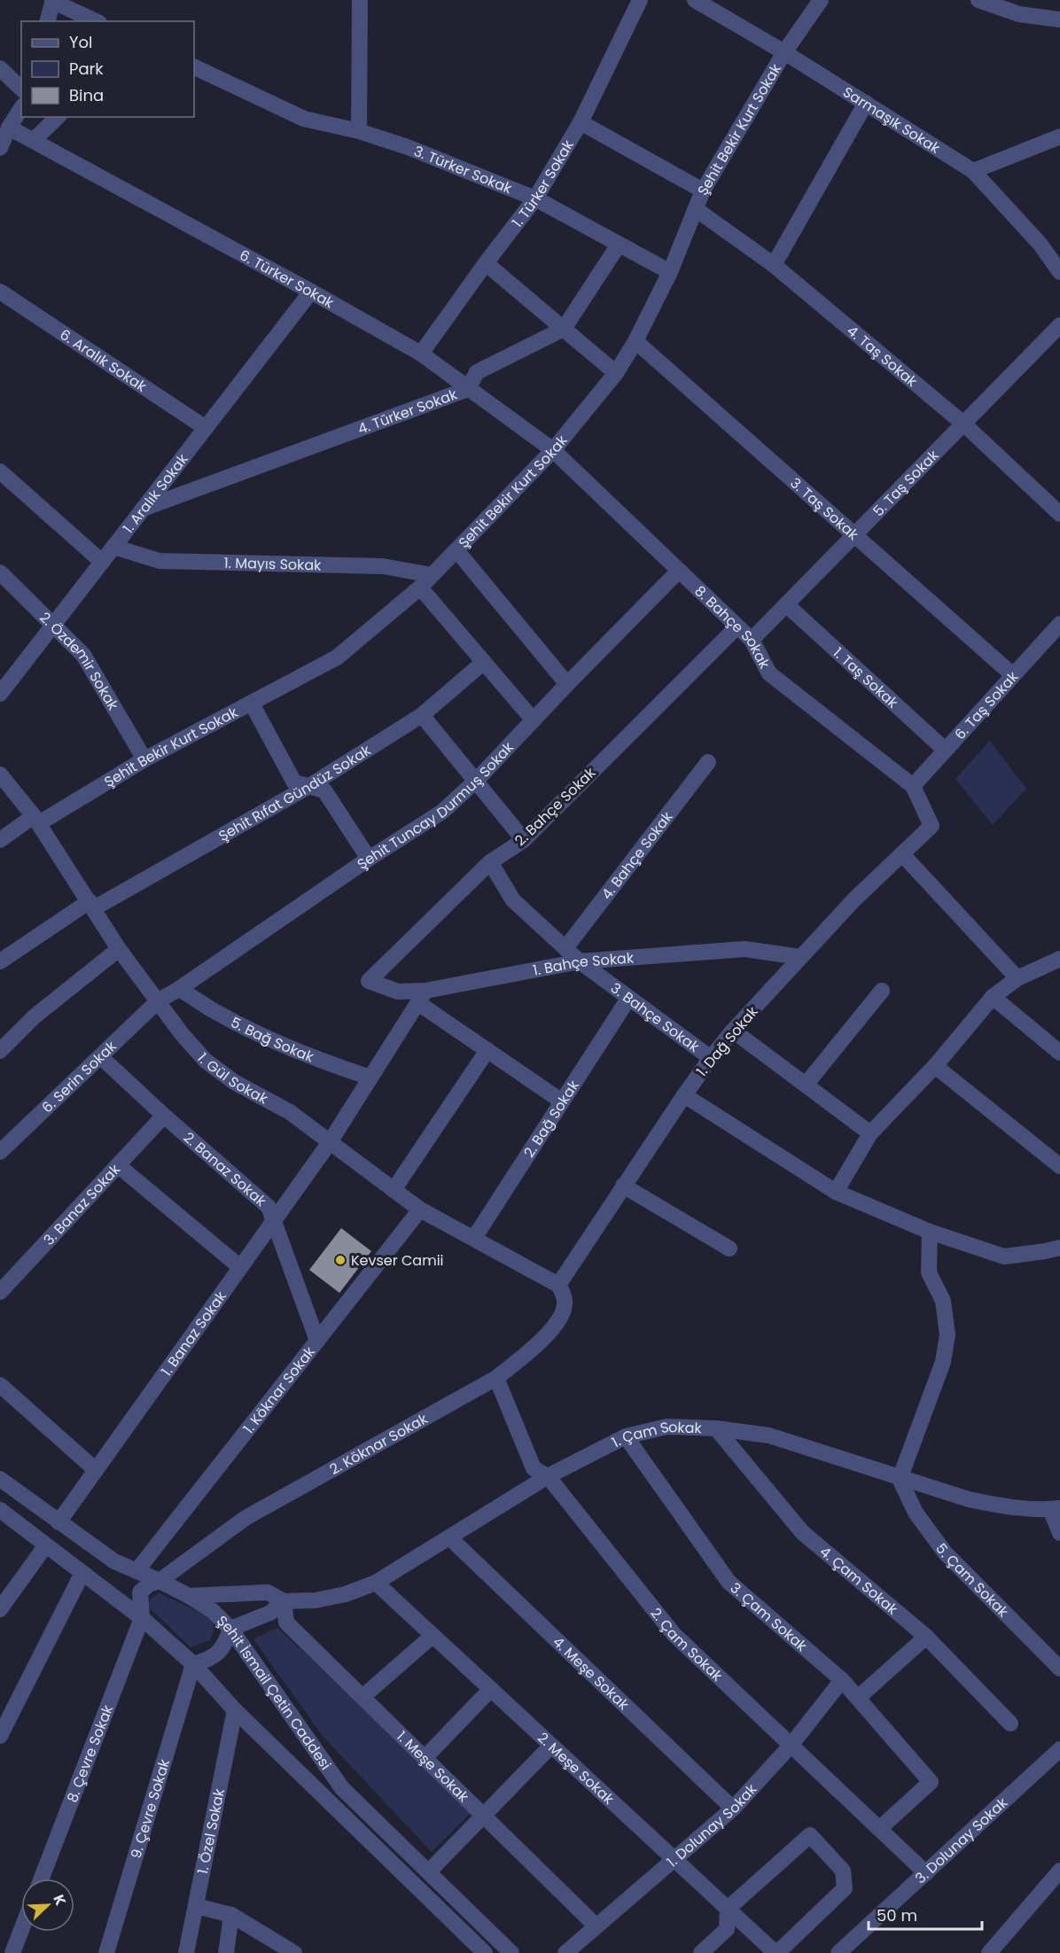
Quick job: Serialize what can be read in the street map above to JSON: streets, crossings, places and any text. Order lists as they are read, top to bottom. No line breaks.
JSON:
{"streets":{"street":["Sarmaşık Sokak","Şehit Bekir Kurt Sokak","3. Türker Sokak","1. Türker Sokak","6. Türker Sokak","4. Taş Sokak","6. Aralık Sokak","4. Türker Sokak","5. Taş Sokak","1. Aralık Sokak","3. Taş Sokak","1. Mayıs Sokak","8. Bahçe Sokak","2. Özdemir Sokak","1. Taş Sokak","6. Taş Sokak","Şehit Rıfat Gündüz Sokak","Şehit Tuncay Durmuş Sokak","2. Bahçe Sokak","4. Bahçe Sokak","1. Bahçe Sokak","3. Bahçe Sokak","5. Bağ Sokak","1. Dağ Sokak","6. Serin Sokak","1. Gül Sokak","2. Bağ Sokak","2. Banaz Sokak","3. Banaz Sokak","1. Banaz Sokak","1. Köknar Sokak","1. Çam Sokak","2. Köknar Sokak","5. Çam Sokak","4. Çam Sokak","3. Çam Sokak","2. Çam Sokak","4. Meşe Sokak","Şehit İsmail Çetin Caddesi","8. Çevre Sokak","1. Meşe Sokak","2. Meşe Sokak","9. Çevre Sokak","1. Dolunay Sokak","1. Özel Sokak","3. Dolunay Sokak"]},"crossings":[["Sarmaşık Sokak","Şehit Bekir Kurt Sokak"],["Şehit Bekir Kurt Sokak","3. Türker Sokak"],["Şehit Bekir Kurt Sokak","6. Türker Sokak"],["Şehit Bekir Kurt Sokak","4. Taş Sokak"],["Şehit Bekir Kurt Sokak","3. Taş Sokak"],["Şehit Bekir Kurt Sokak","1. Mayıs Sokak"],["Şehit Bekir Kurt Sokak","8. Bahçe Sokak"],["Şehit Bekir Kurt Sokak","2. Özdemir Sokak"],["Şehit Bekir Kurt Sokak","1. Gül Sokak"],["3. Türker Sokak","1. Türker Sokak"],["1. Türker Sokak","6. Türker Sokak"],["6. Türker Sokak","4. Türker Sokak"],["6. Türker Sokak","1. Aralık Sokak"],["6. Türker Sokak","8. Bahçe Sokak"],["4. Taş Sokak","5. Taş Sokak"],["6. Aralık Sokak","1. Aralık Sokak"],["4. Türker Sokak","1. Aralık Sokak"],["5. Taş Sokak","3. Taş Sokak"],["5. Taş Sokak","8. Bahçe Sokak"],["5. Taş Sokak","1. Taş Sokak"],["1. Aralık Sokak","1. Mayıs Sokak"],["1. Aralık Sokak","2. Özdemir Sokak"],["3. Taş Sokak","6. Taş Sokak"],["8. Bahçe Sokak","6. Taş Sokak"],["8. Bahçe Sokak","Şehit Tuncay Durmuş Sokak"],["8. Bahçe Sokak","2. Bahçe Sokak"],["8. Bahçe Sokak","1. Dağ Sokak"],["1. Taş Sokak","6. Taş Sokak"],["Şehit Rıfat Gündüz Sokak","1. Gül Sokak"],["Şehit Tuncay Durmuş Sokak","5. Bağ Sokak"],["Şehit Tuncay Durmuş Sokak","6. Serin Sokak"],["Şehit Tuncay Durmuş Sokak","1. Gül Sokak"],["2. Bahçe Sokak","1. Bahçe Sokak"],["2. Bahçe Sokak","3. Bahçe Sokak"],["4. Bahçe Sokak","3. Bahçe Sokak"],["1. Bahçe Sokak","3. Bahçe Sokak"],["1. Bahçe Sokak","1. Dağ Sokak"],["1. Bahçe Sokak","1. Banaz Sokak"],["3. Bahçe Sokak","1. Dağ Sokak"],["3. Bahçe Sokak","2. Bağ Sokak"],["5. Bağ Sokak","1. Banaz Sokak"],["1. Dağ Sokak","1. Gül Sokak"],["1. Dağ Sokak","2. Köknar Sokak"],["6. Serin Sokak","1. Gül Sokak"],["6. Serin Sokak","2. Banaz Sokak"],["1. Gül Sokak","2. Bağ Sokak"],["1. Gül Sokak","1. Banaz Sokak"],["1. Gül Sokak","1. Köknar Sokak"],["1. Gül Sokak","2. Köknar Sokak"],["2. Banaz Sokak","3. Banaz Sokak"],["2. Banaz Sokak","1. Banaz Sokak"],["2. Banaz Sokak","1. Köknar Sokak"],["1. Banaz Sokak","Şehit İsmail Çetin Caddesi"],["1. Köknar Sokak","Şehit İsmail Çetin Caddesi"],["1. Çam Sokak","5. Çam Sokak"],["1. Çam Sokak","4. Çam Sokak"],["1. Çam Sokak","3. Çam Sokak"],["1. Çam Sokak","2. Çam Sokak"],["1. Çam Sokak","4. Meşe Sokak"],["1. Çam Sokak","1. Meşe Sokak"],["1. Çam Sokak","2. Meşe Sokak"],["2. Köknar Sokak","2. Çam Sokak"],["2. Köknar Sokak","Şehit İsmail Çetin Caddesi"],["2. Köknar Sokak","8. Çevre Sokak"],["3. Çam Sokak","2. Çam Sokak"],["3. Çam Sokak","1. Dolunay Sokak"],["2. Çam Sokak","1. Dolunay Sokak"],["2. Çam Sokak","3. Dolunay Sokak"],["4. Meşe Sokak","1. Dolunay Sokak"],["Şehit İsmail Çetin Caddesi","8. Çevre Sokak"],["Şehit İsmail Çetin Caddesi","9. Çevre Sokak"],["Şehit İsmail Çetin Caddesi","1. Özel Sokak"],["1. Meşe Sokak","1. Dolunay Sokak"],["2. Meşe Sokak","1. Dolunay Sokak"]],"places":["Kevser Camii"],"legend":["Yol","Park","Bina"],"scale_bar":"50 m","north":"top right"}
